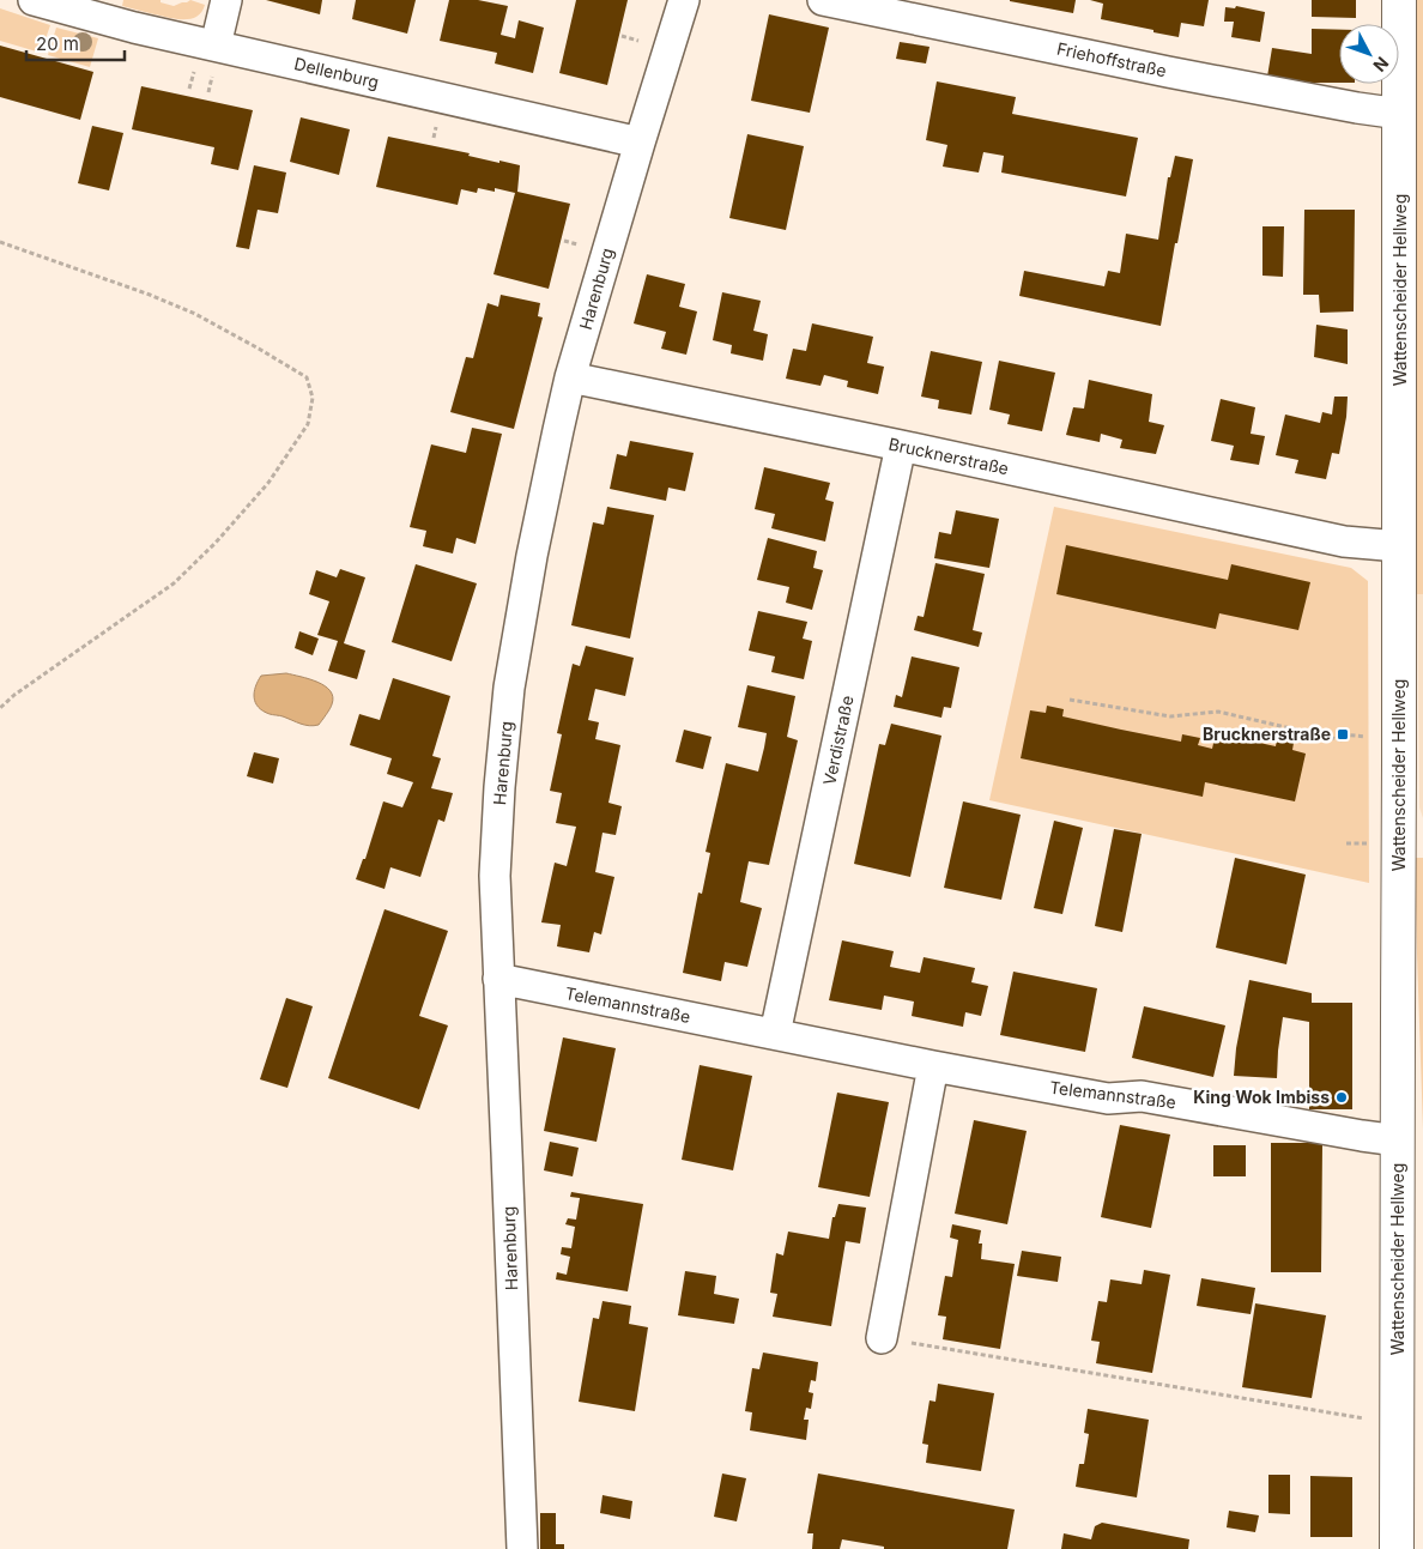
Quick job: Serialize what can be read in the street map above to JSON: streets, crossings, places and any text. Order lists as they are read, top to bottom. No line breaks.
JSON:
{"streets":{"main road":["Wattenscheider Hellweg"],"street":["Friehoffstraße","Dellenburg","Harenburg","Brucknerstraße","Verdistraße","Telemannstraße"]},"crossings":[["Friehoffstraße","Wattenscheider Hellweg"],["Dellenburg","Harenburg"],["Harenburg","Brucknerstraße"],["Harenburg","Telemannstraße"],["Wattenscheider Hellweg","Brucknerstraße"],["Wattenscheider Hellweg","Telemannstraße"],["Brucknerstraße","Verdistraße"],["Verdistraße","Telemannstraße"]],"places":{"transit":["Brucknerstraße"],"other":["King Wok Imbiss"]},"scale_bar":"20 m","north":"bottom right"}
